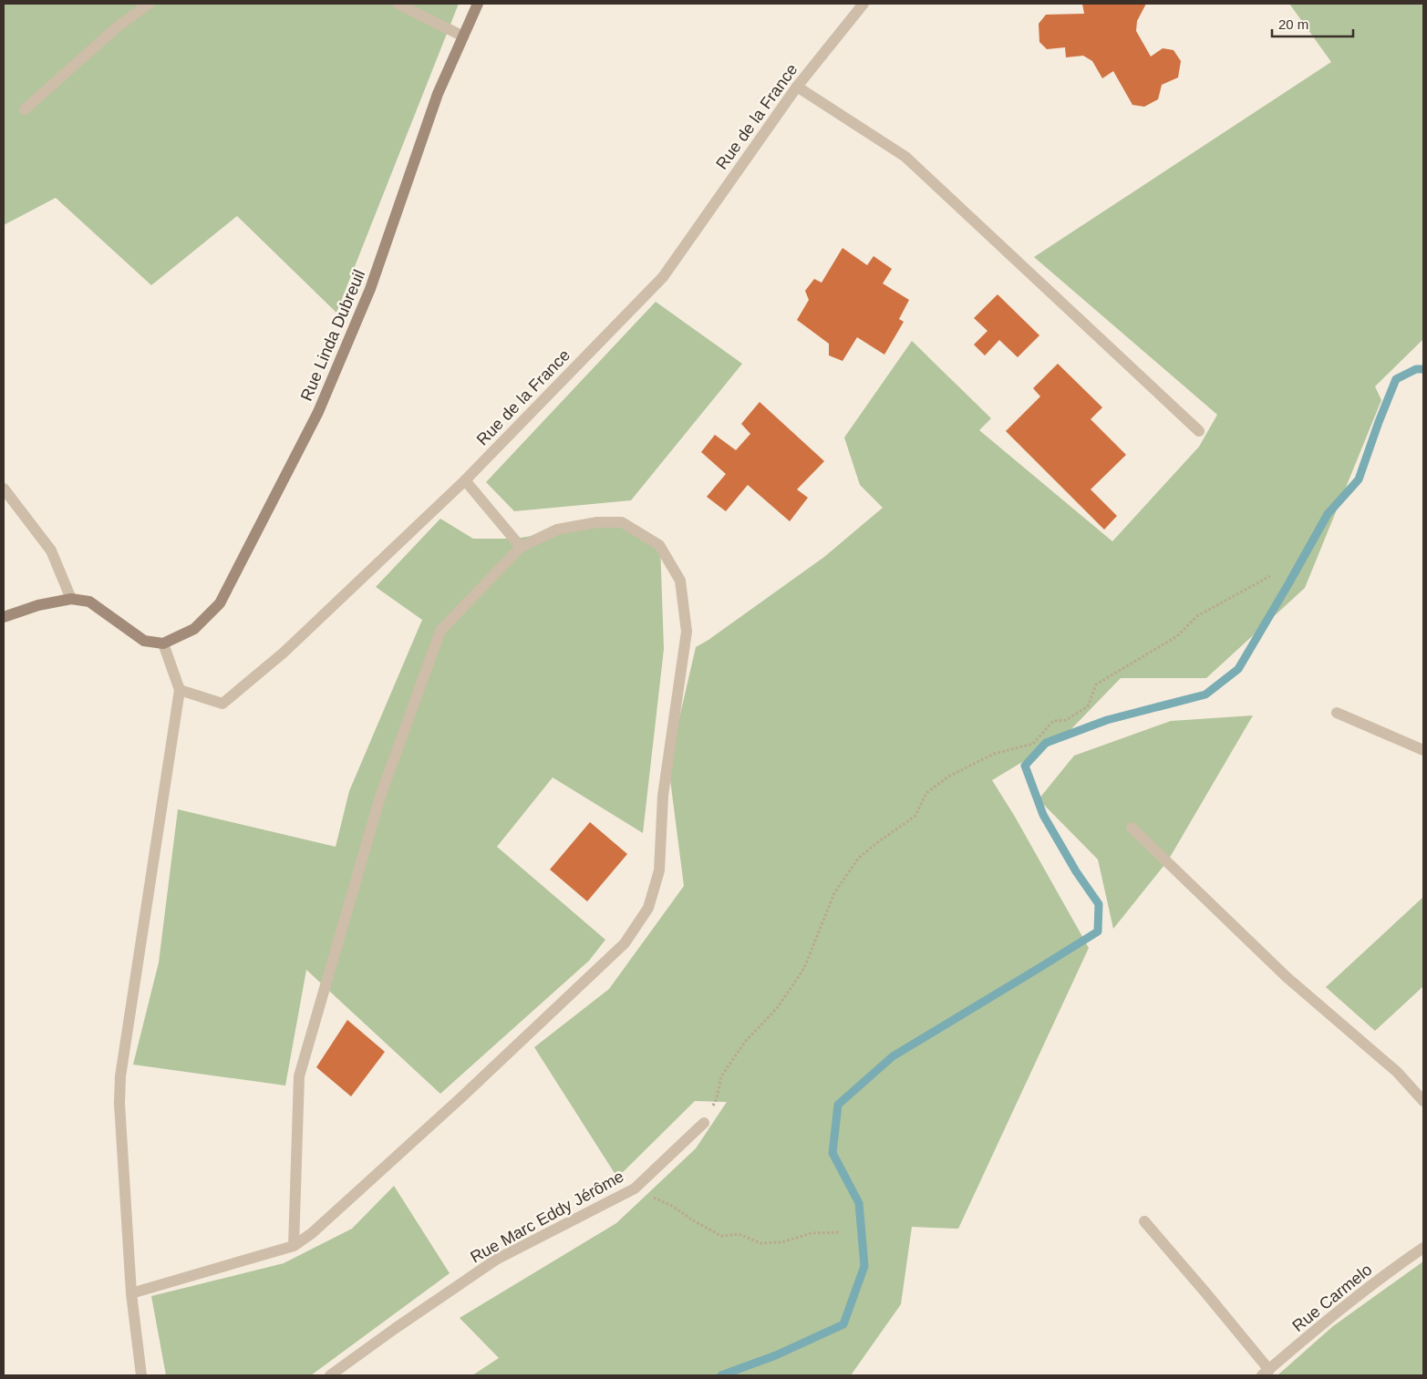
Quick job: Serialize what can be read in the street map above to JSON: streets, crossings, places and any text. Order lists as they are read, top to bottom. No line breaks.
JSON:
{"streets":{"street":["Rue de la France","Rue Linda Dubreuil","Rue Marc Eddy Jérôme","Rue Carmelo"]},"scale_bar":"20 m"}
